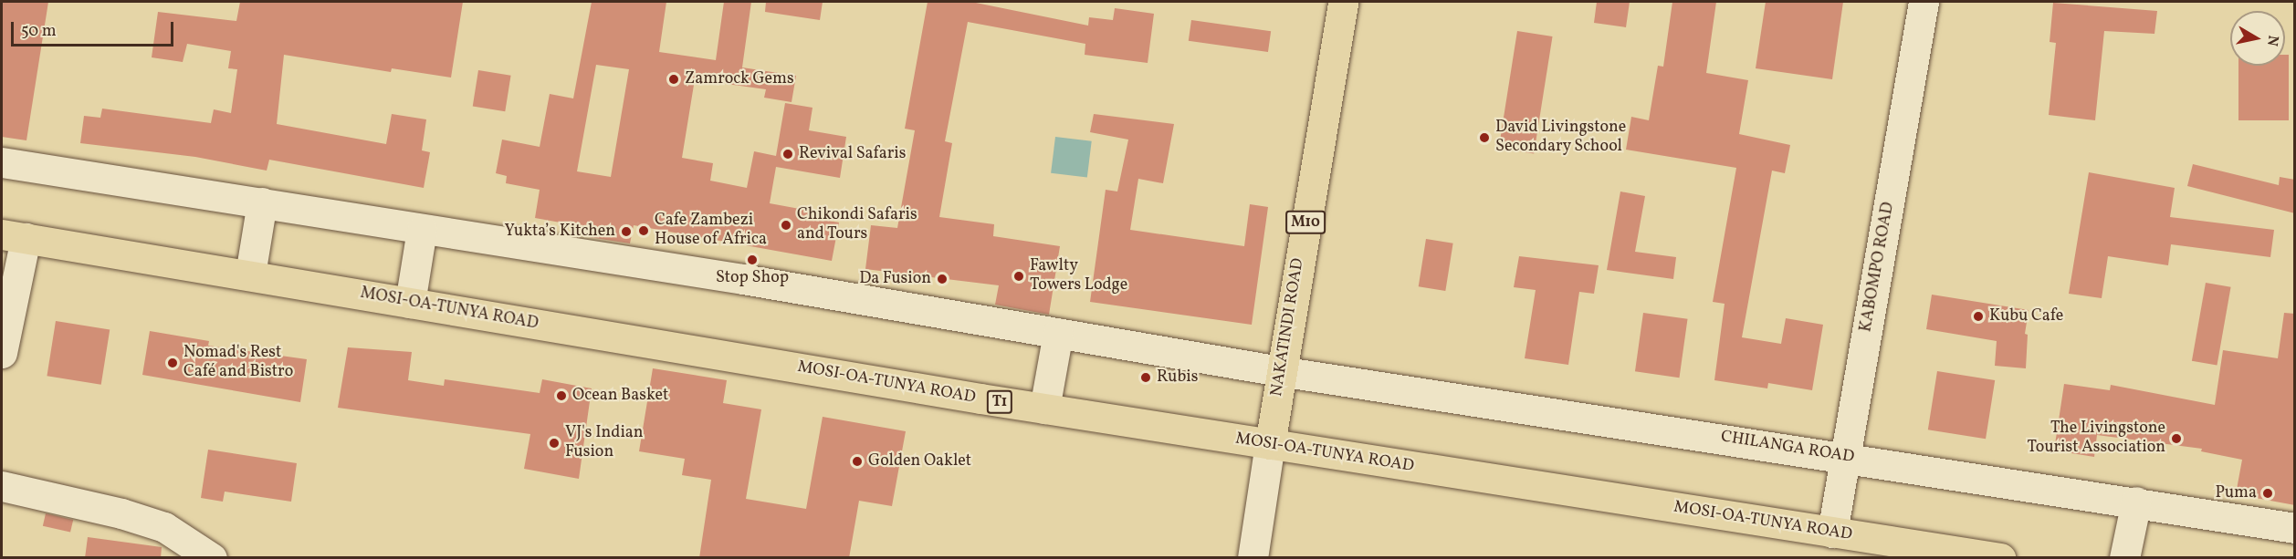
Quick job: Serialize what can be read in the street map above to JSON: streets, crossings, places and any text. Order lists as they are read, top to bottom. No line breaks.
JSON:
{"streets":{"highway":["M10","MOSI-OA-TUNYA ROAD","NAKATINDI ROAD","T1"],"street":["KABOMPO ROAD","CHILANGA ROAD"]},"crossings":[["KABOMPO ROAD","MOSI-OA-TUNYA ROAD"],["KABOMPO ROAD","CHILANGA ROAD"],["MOSI-OA-TUNYA ROAD","NAKATINDI ROAD"],["NAKATINDI ROAD","CHILANGA ROAD"]],"places":["Zamrock Gems","David Livingstone Secondary School","Revival Safaris","Chikondi Safaris and Tours","Cafe Zambezi House of Africa","Yukta’s Kitchen","Stop Shop","Fawlty Towers Lodge","Da Fusion","Kubu Cafe","Nomad's Rest Café and Bistro","Rubis","Ocean Basket","The Livingstone Tourist Association","VJ's Indian Fusion","Golden Oaklet","Puma"],"scale_bar":"50 m","north":"right"}
